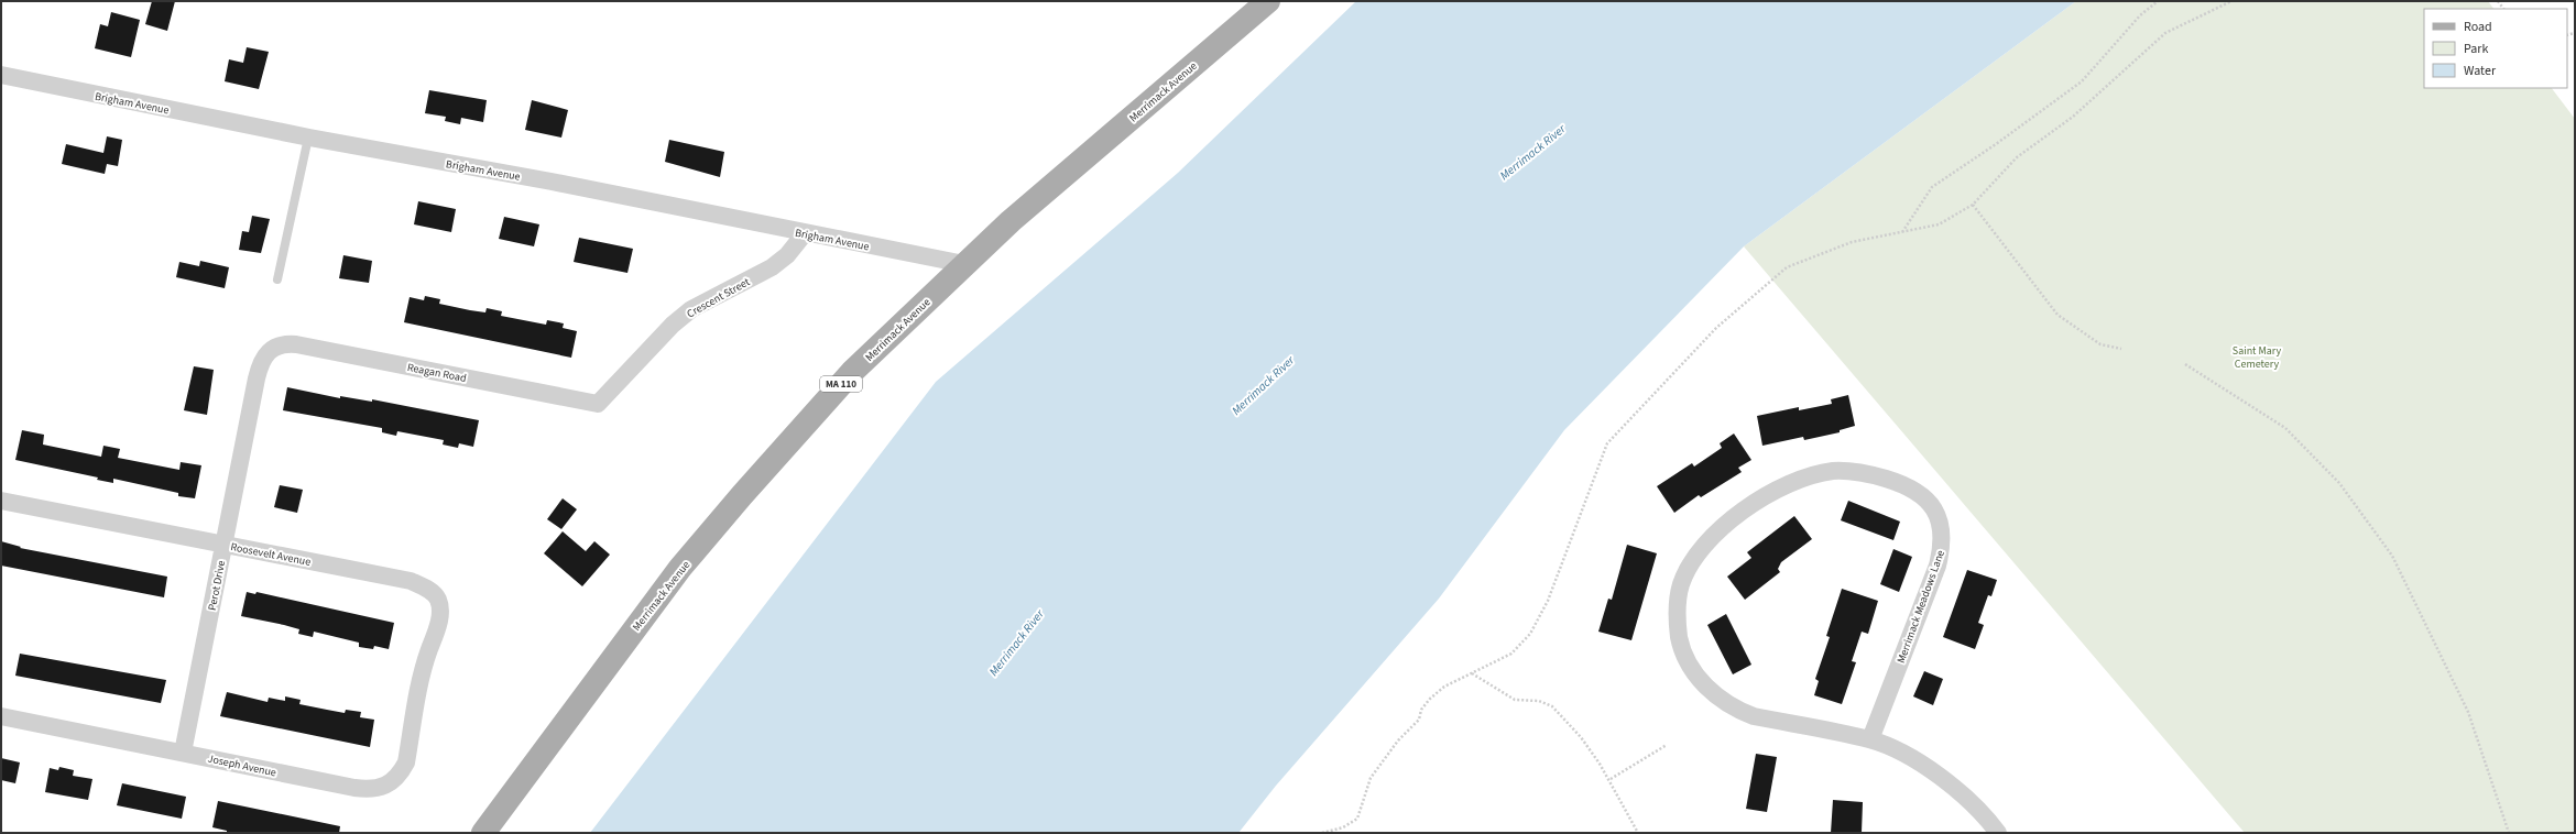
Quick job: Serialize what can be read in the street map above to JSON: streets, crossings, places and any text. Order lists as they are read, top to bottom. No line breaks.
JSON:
{"streets":{"main road":["Merrimack Avenue","MA 110"],"street":["Brigham Avenue","Crescent Street","Reagan Road","Roosevelt Avenue","Perot Drive","Merrimack Meadows Lane","Joseph Avenue"]},"crossings":[["Merrimack Avenue","Brigham Avenue"],["Brigham Avenue","Crescent Street"],["Crescent Street","Reagan Road"],["Reagan Road","Perot Drive"],["Roosevelt Avenue","Perot Drive"],["Roosevelt Avenue","Joseph Avenue"],["Perot Drive","Joseph Avenue"]],"water":["Merrimack River"],"parks":["Saint Mary Cemetery"],"legend":["Road","Park","Water"]}
